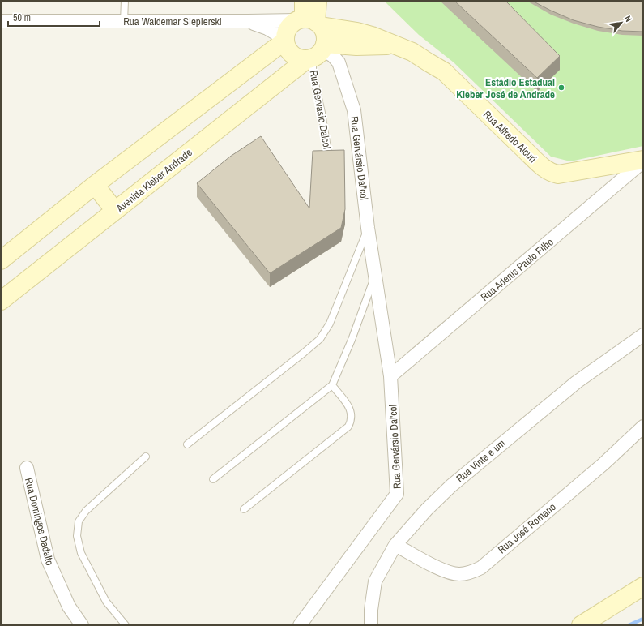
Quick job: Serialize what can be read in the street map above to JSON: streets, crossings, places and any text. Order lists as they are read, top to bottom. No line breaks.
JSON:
{"streets":{"street":["Rua Waldemar Siepierski","Rua Alfredo Alcuri","Rua Gervársio Dal'col","Avenida Kleber Andrade","Rua Adenis Paulo Filho","Rua Vinte e um","Rua Domingos Dadalto","Rua José Romano"],"lane":["Rua Gervasio Dalcol"]},"crossings":[["Rua Waldemar Siepierski","Rua Gervasio Dalcol"],["Rua Waldemar Siepierski","Rua Alfredo Alcuri"],["Rua Waldemar Siepierski","Rua Gervársio Dal'col"],["Rua Waldemar Siepierski","Avenida Kleber Andrade"],["Rua Gervasio Dalcol","Rua Alfredo Alcuri"],["Rua Gervasio Dalcol","Rua Gervársio Dal'col"],["Rua Gervasio Dalcol","Avenida Kleber Andrade"],["Rua Alfredo Alcuri","Rua Gervársio Dal'col"],["Rua Alfredo Alcuri","Avenida Kleber Andrade"],["Rua Alfredo Alcuri","Rua Adenis Paulo Filho"],["Rua Gervársio Dal'col","Avenida Kleber Andrade"],["Rua Gervársio Dal'col","Rua Adenis Paulo Filho"],["Rua Vinte e um","Rua José Romano"]],"places":["Estádio Estadual Kleber José de Andrade"],"scale_bar":"50 m","north":"top right"}
